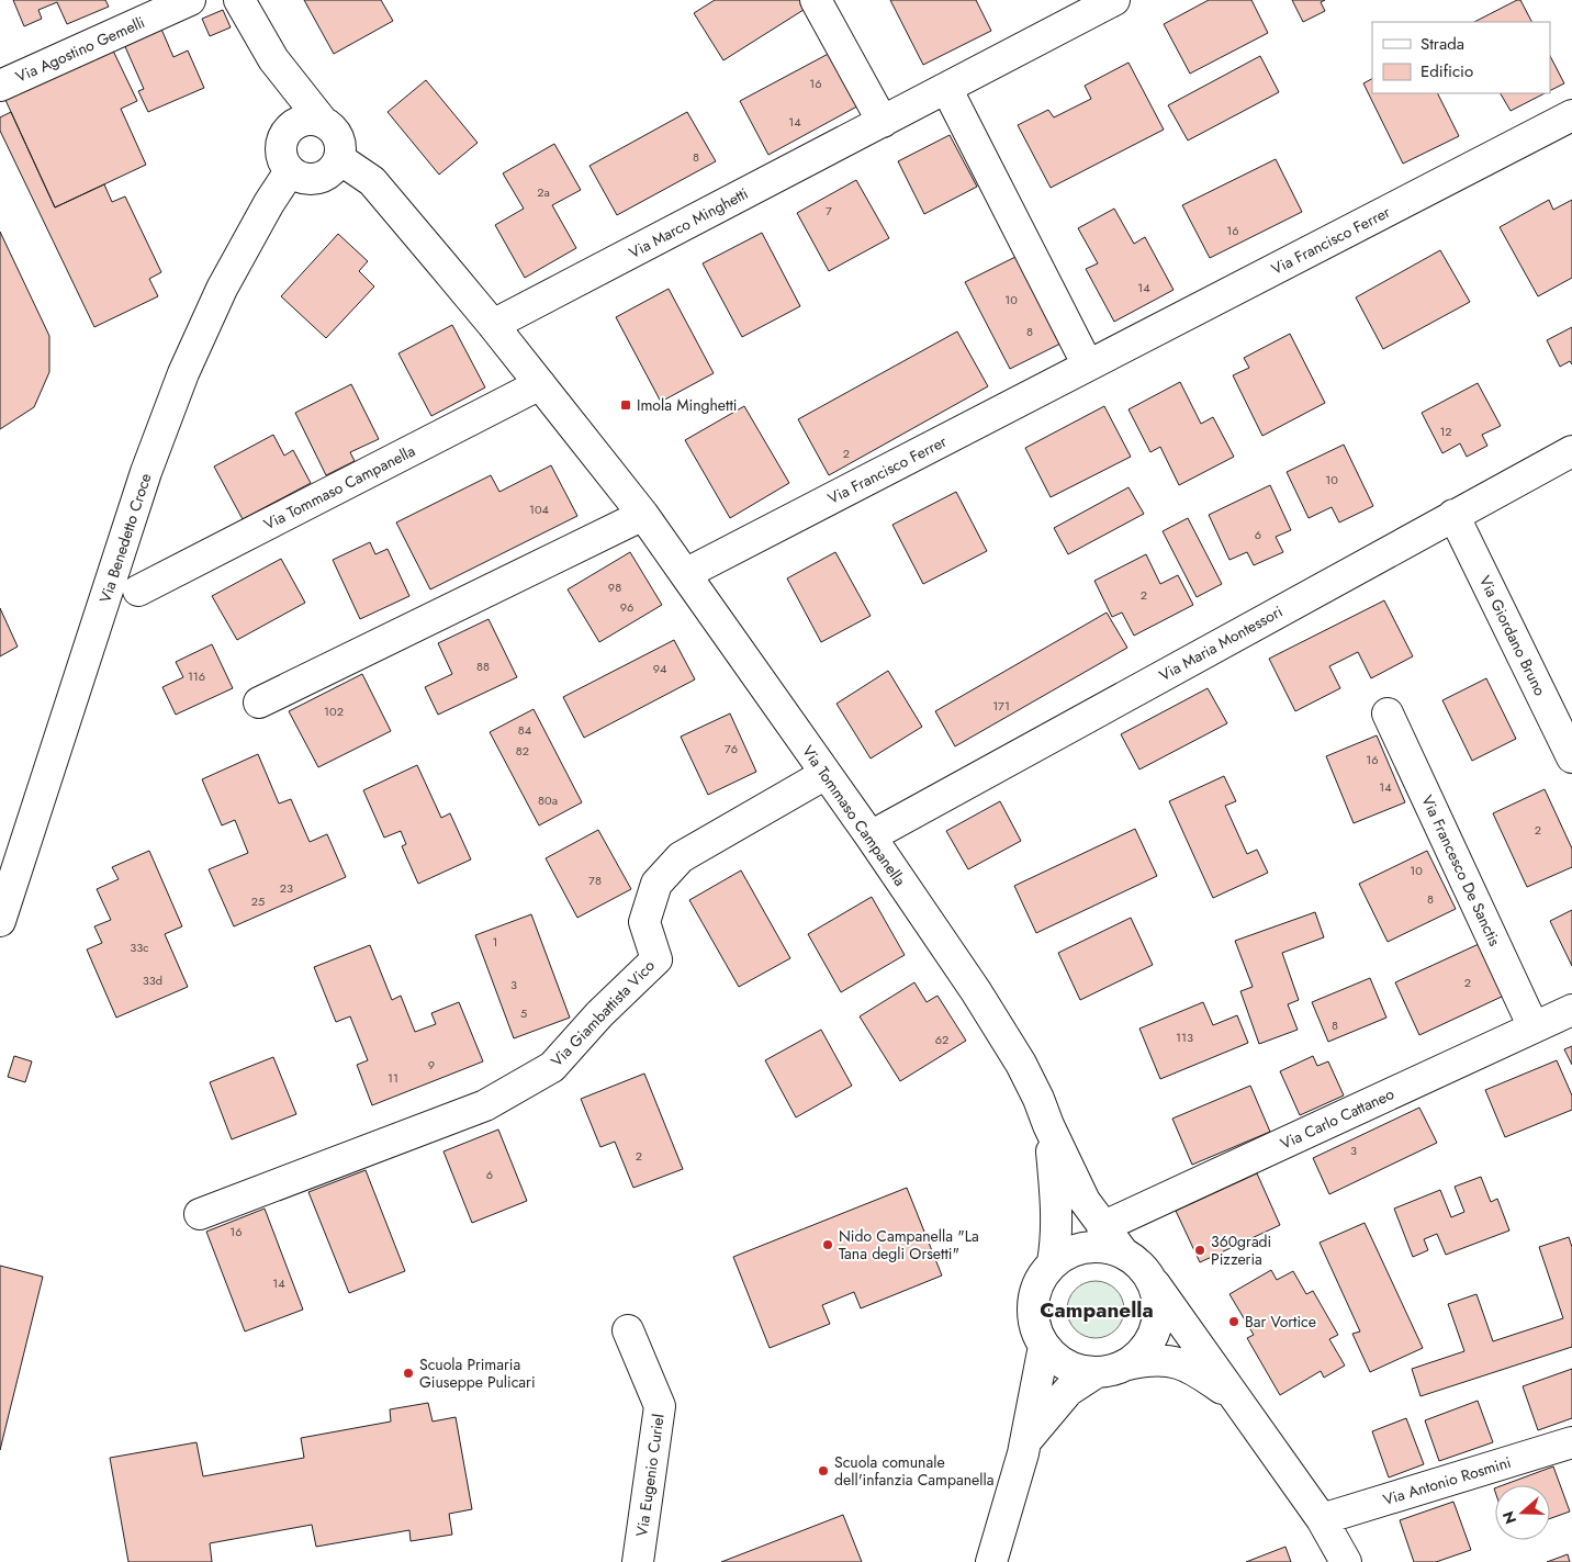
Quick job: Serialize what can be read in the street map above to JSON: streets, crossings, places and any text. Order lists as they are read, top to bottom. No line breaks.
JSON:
{"streets":{"street":["Via Agostino Gemelli","Via Marco Minghetti","Via Francisco Ferrer","Via Tommaso Campanella","Via Benedetto Croce","Via Giordano Bruno","Via Maria Montessori","Via Francesco De Sanctis","Via Giambattista Vico","Via Carlo Cattaneo","Via Eugenio Curiel","Via Antonio Rosmini"]},"crossings":[["Via Marco Minghetti","Via Tommaso Campanella"],["Via Francisco Ferrer","Via Tommaso Campanella"],["Via Tommaso Campanella","Via Benedetto Croce"],["Via Tommaso Campanella","Via Maria Montessori"],["Via Tommaso Campanella","Via Giambattista Vico"],["Via Tommaso Campanella","Via Carlo Cattaneo"],["Via Tommaso Campanella","Via Antonio Rosmini"],["Via Giordano Bruno","Via Maria Montessori"],["Via Francesco De Sanctis","Via Carlo Cattaneo"]],"districts":["Campanella"],"places":{"transit":["Imola Minghetti"],"other":["Nido Campanella \"La Tana degli Orsetti\"","360gradi Pizzeria","Bar Vortice","Scuola Primaria Giuseppe Pulicari","Scuola comunale dell'infanzia Campanella"]},"house_numbers":["16","14","8","2a","7","16","14","10","8","12","2","10","104","6","98","2","96","88","94","116","171","102","84","76","82","16","14","80a","2","10","78","23","8","25","1","33c","33d","2","3","5","8","113","62","9","11","3","2","6","16","14"],"legend":["Strada","Edificio"],"north":"left"}
